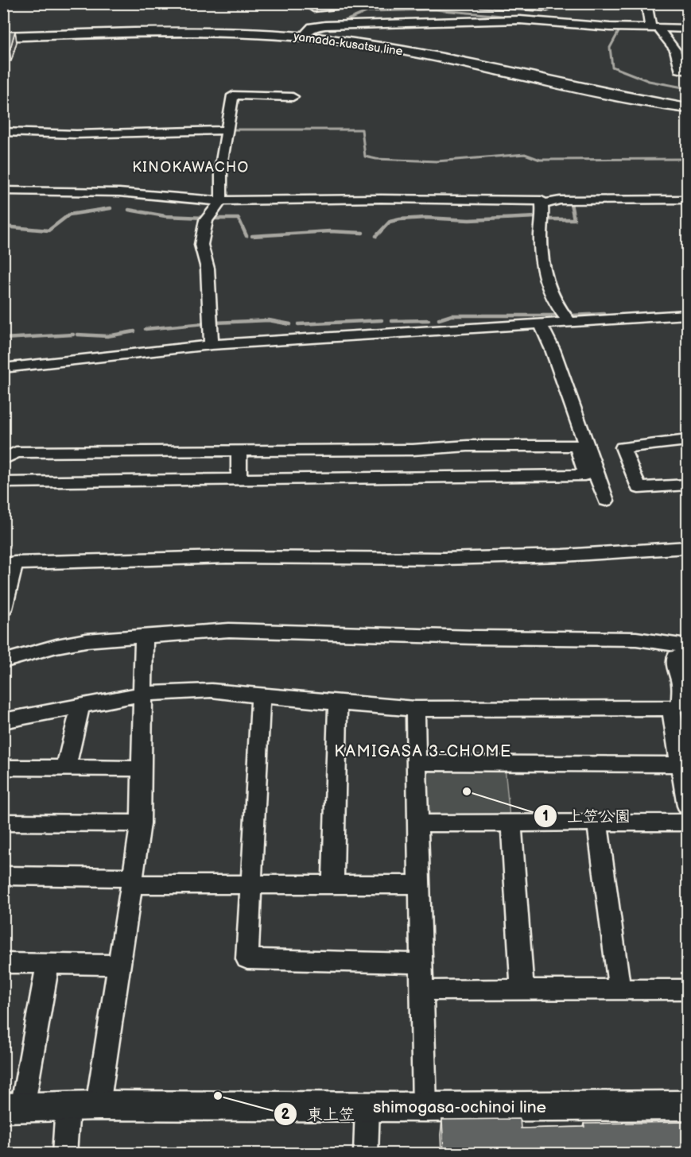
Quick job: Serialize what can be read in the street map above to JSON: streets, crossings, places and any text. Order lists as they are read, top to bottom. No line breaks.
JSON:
{"streets":{"main road":["yamada-kusatsu line","shimogasa-ochinoi line"]},"districts":["KINOKAWACHO","KAMIGASA 3-CHOME"],"places":["上笠公園","東上笠"]}
